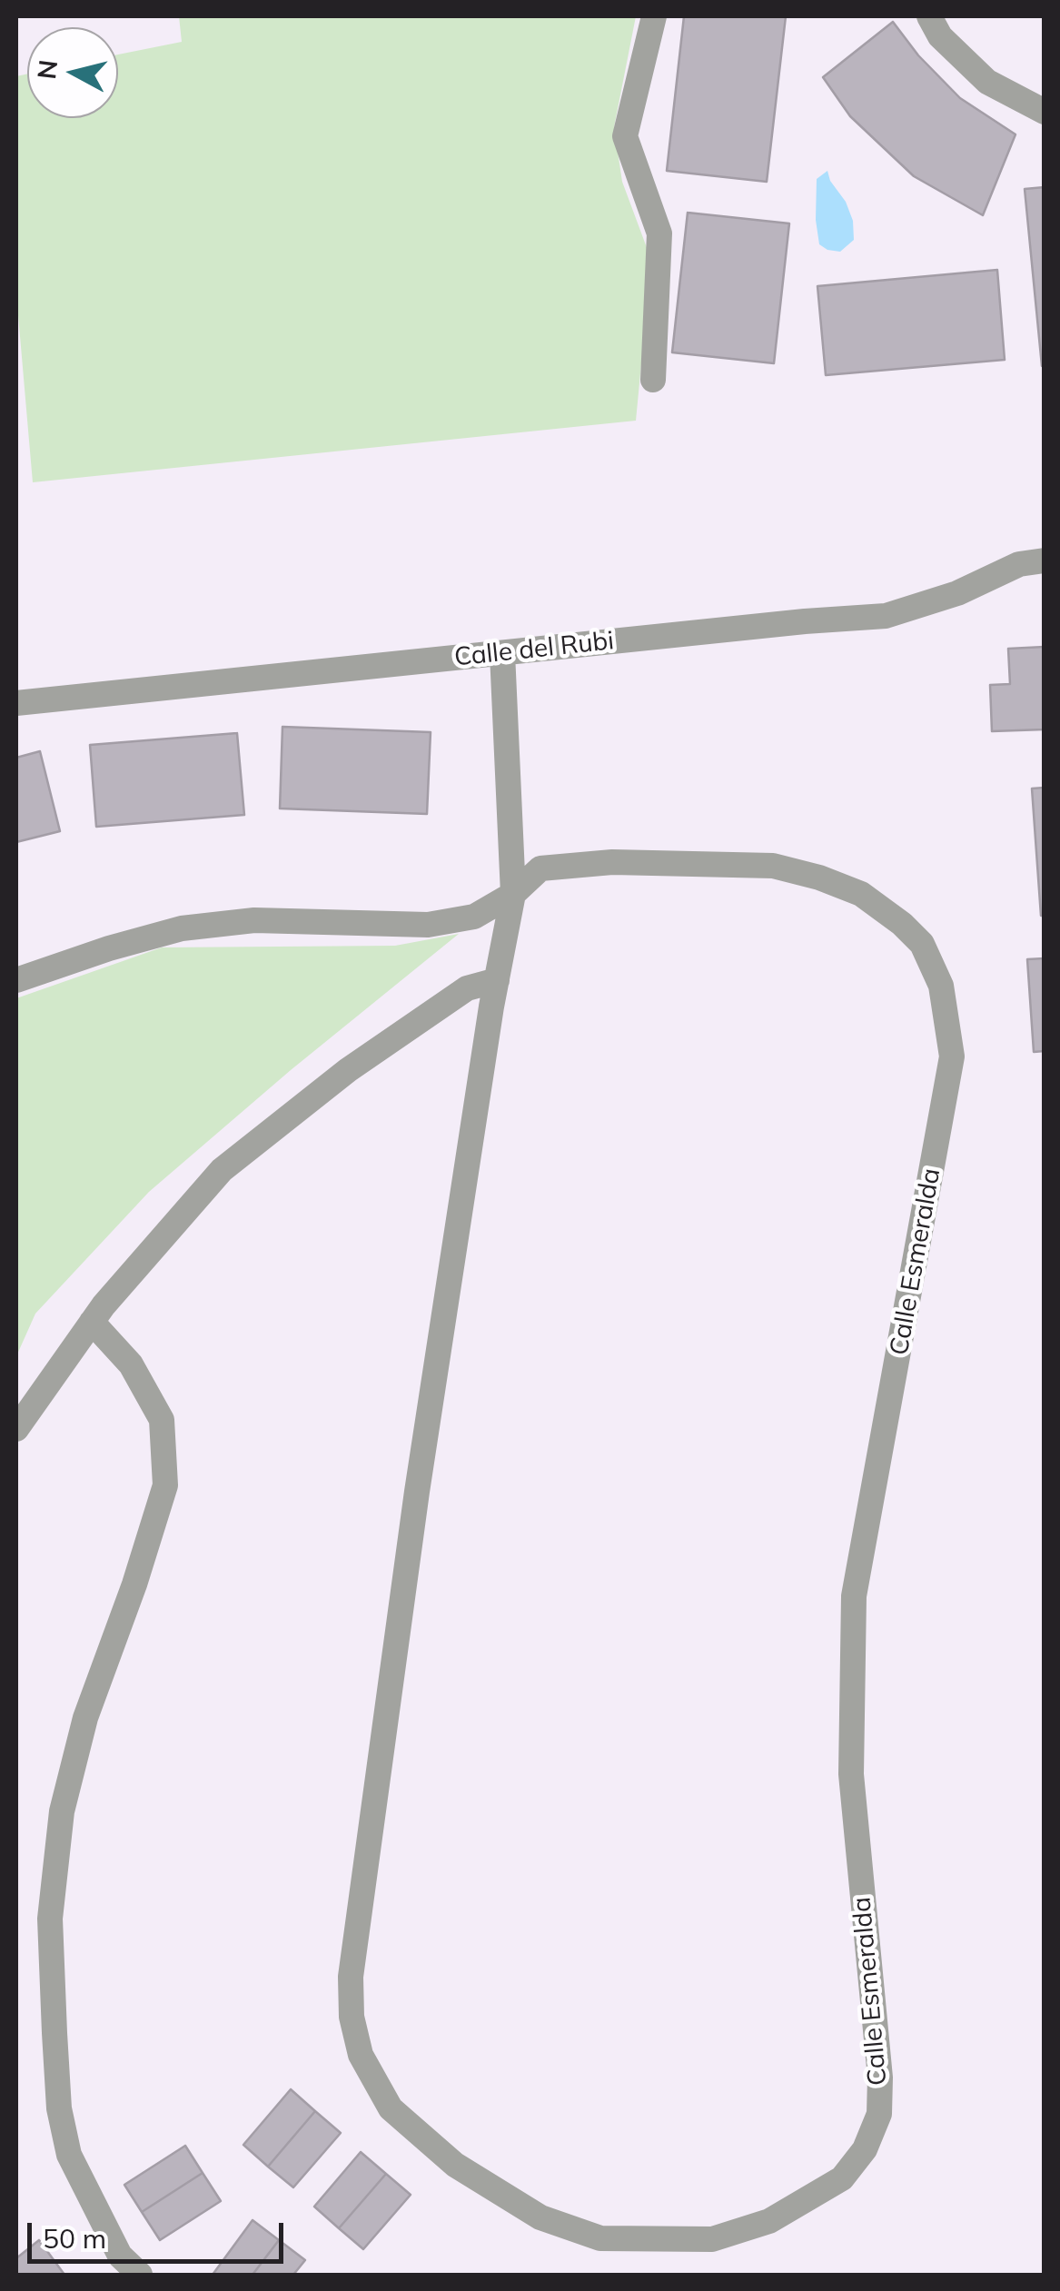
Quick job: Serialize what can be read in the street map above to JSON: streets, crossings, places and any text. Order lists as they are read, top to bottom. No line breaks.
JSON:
{"streets":{"street":["Calle del Rubi","Calle Esmeralda"]},"crossings":[["Calle del Rubi","Calle Esmeralda"]],"scale_bar":"50 m","north":"left"}
